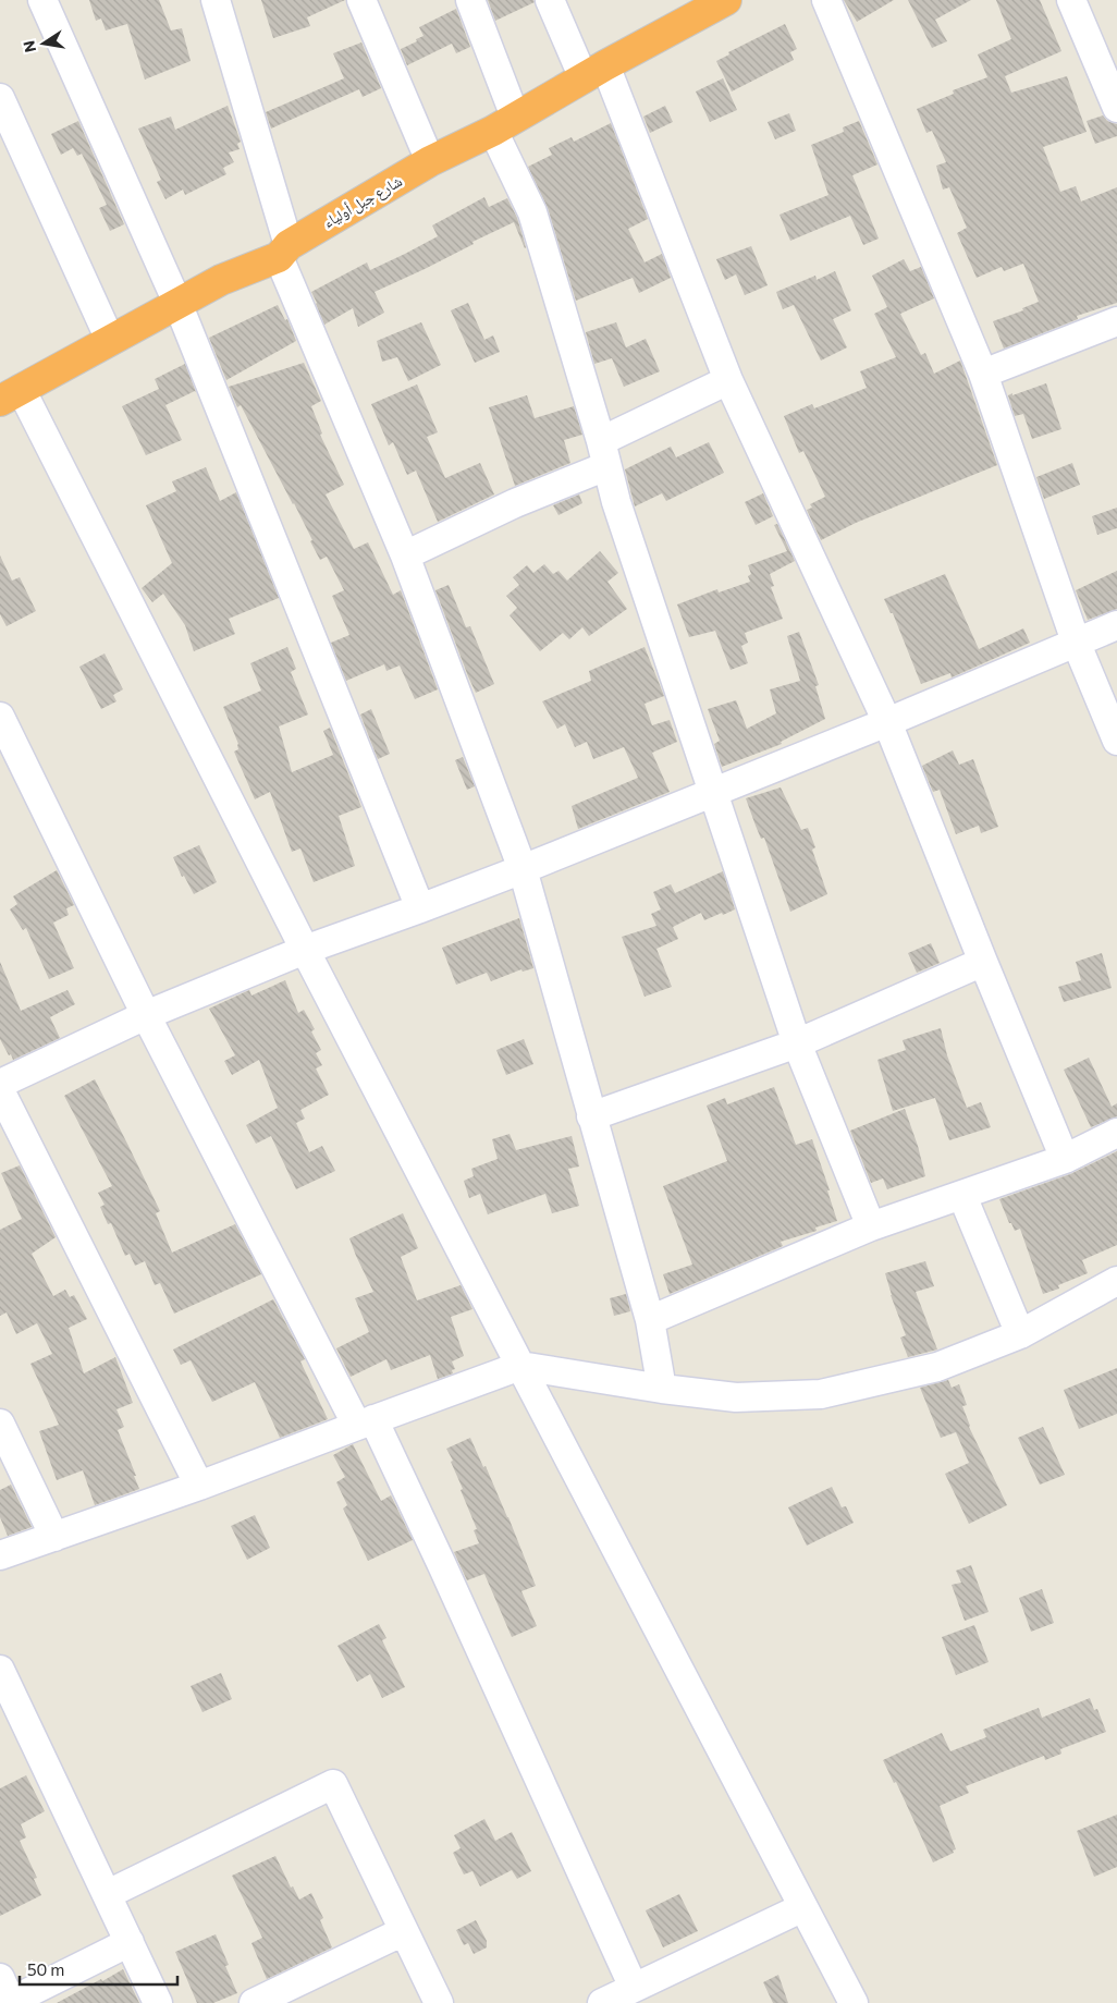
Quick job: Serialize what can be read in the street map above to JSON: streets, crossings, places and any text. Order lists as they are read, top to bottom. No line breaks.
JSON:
{"streets":{"highway":["شارع جبل أولياء"]},"scale_bar":"50 m","north":"left"}
